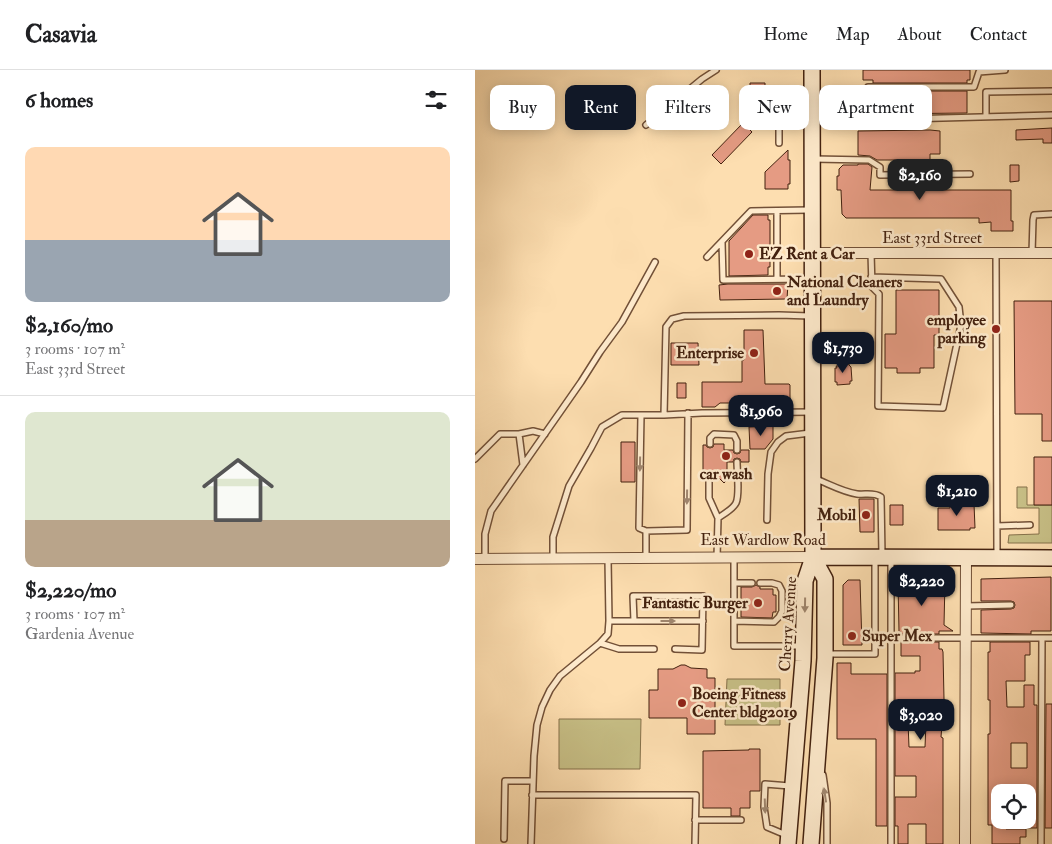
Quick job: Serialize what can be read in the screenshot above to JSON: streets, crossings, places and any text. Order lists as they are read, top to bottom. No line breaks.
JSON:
{"streets":{"main road":["East Wardlow Road","Cherry Avenue"],"street":["East 33rd Street"]},"crossings":[["East 33rd Street","Cherry Avenue"],["East Wardlow Road","Cherry Avenue"]],"places":["EZ Rent a Car","National Cleaners and Laundry","employee parking","Enterprise","car wash","Mobil","Fantastic Burger","Super Mex","Boeing Fitness Center bldg2019"],"page":{"header":"Casavia","nav":["Home","Map","About","Contact"],"heading":"6 homes","chip":["Buy","Rent","Filters","New","Apartment"],"list":[{"name":"$2,160/mo","note":"3 rooms · 107 m² · East 33rd Street"},{"name":"$2,220/mo","note":"3 rooms · 107 m² · Gardenia Avenue"}],"price":["$2,160","$1,730","$1,960","$1,210","$2,220","$3,020"]}}
